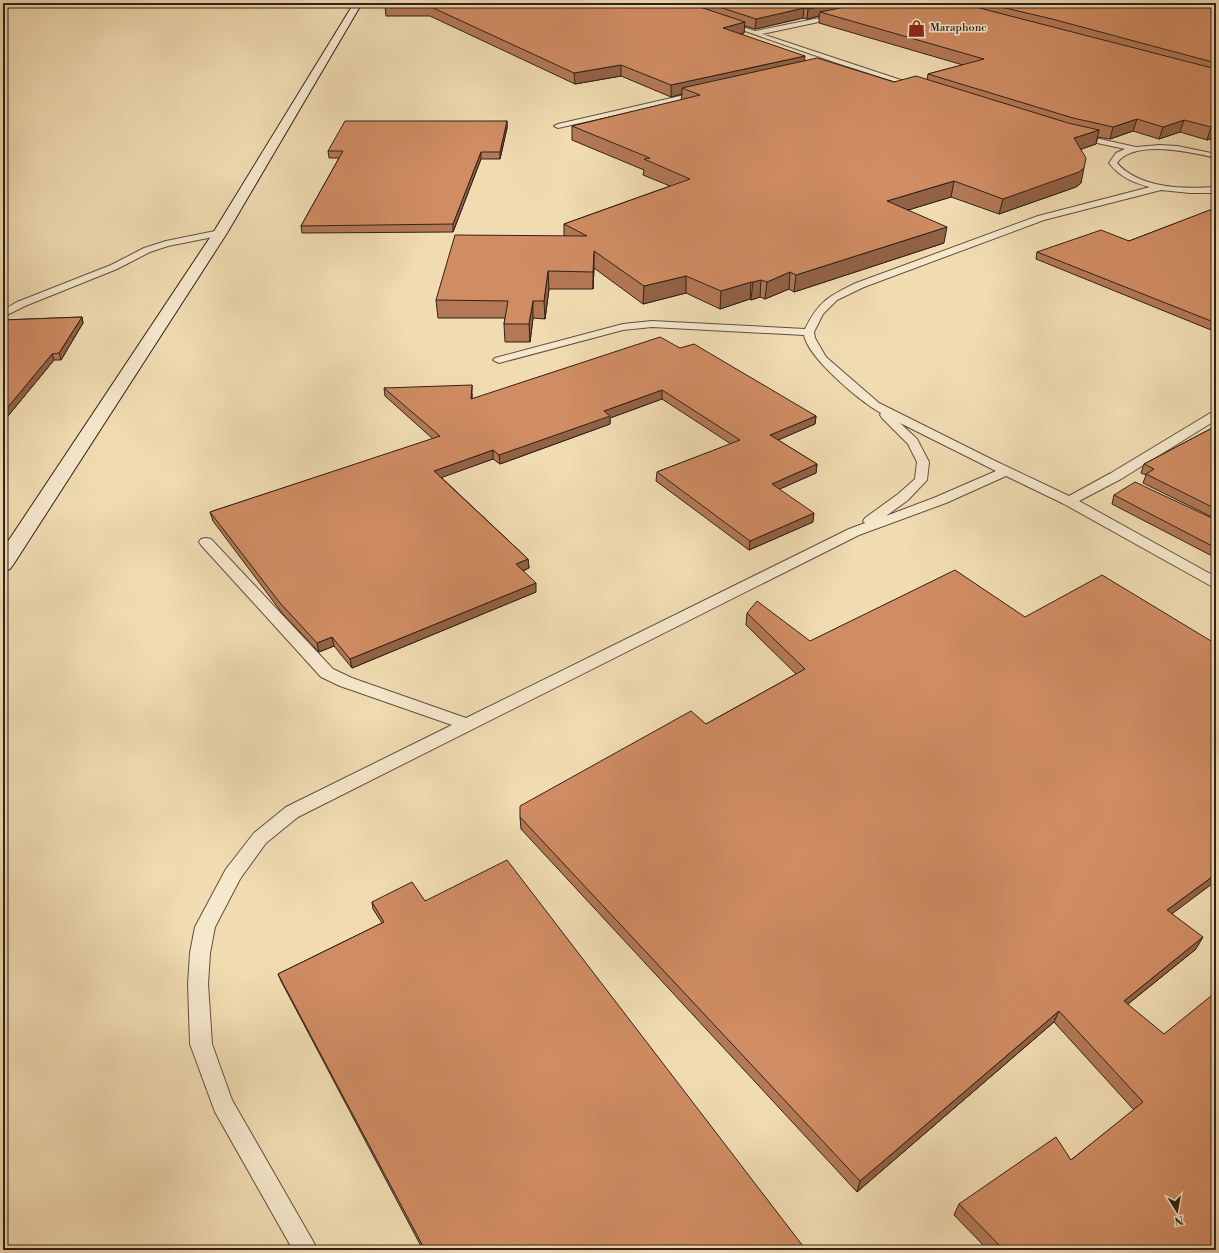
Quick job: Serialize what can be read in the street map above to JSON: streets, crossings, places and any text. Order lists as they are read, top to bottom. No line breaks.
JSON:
{"places":{"shop":["Maraphone"]},"north":"bottom"}
